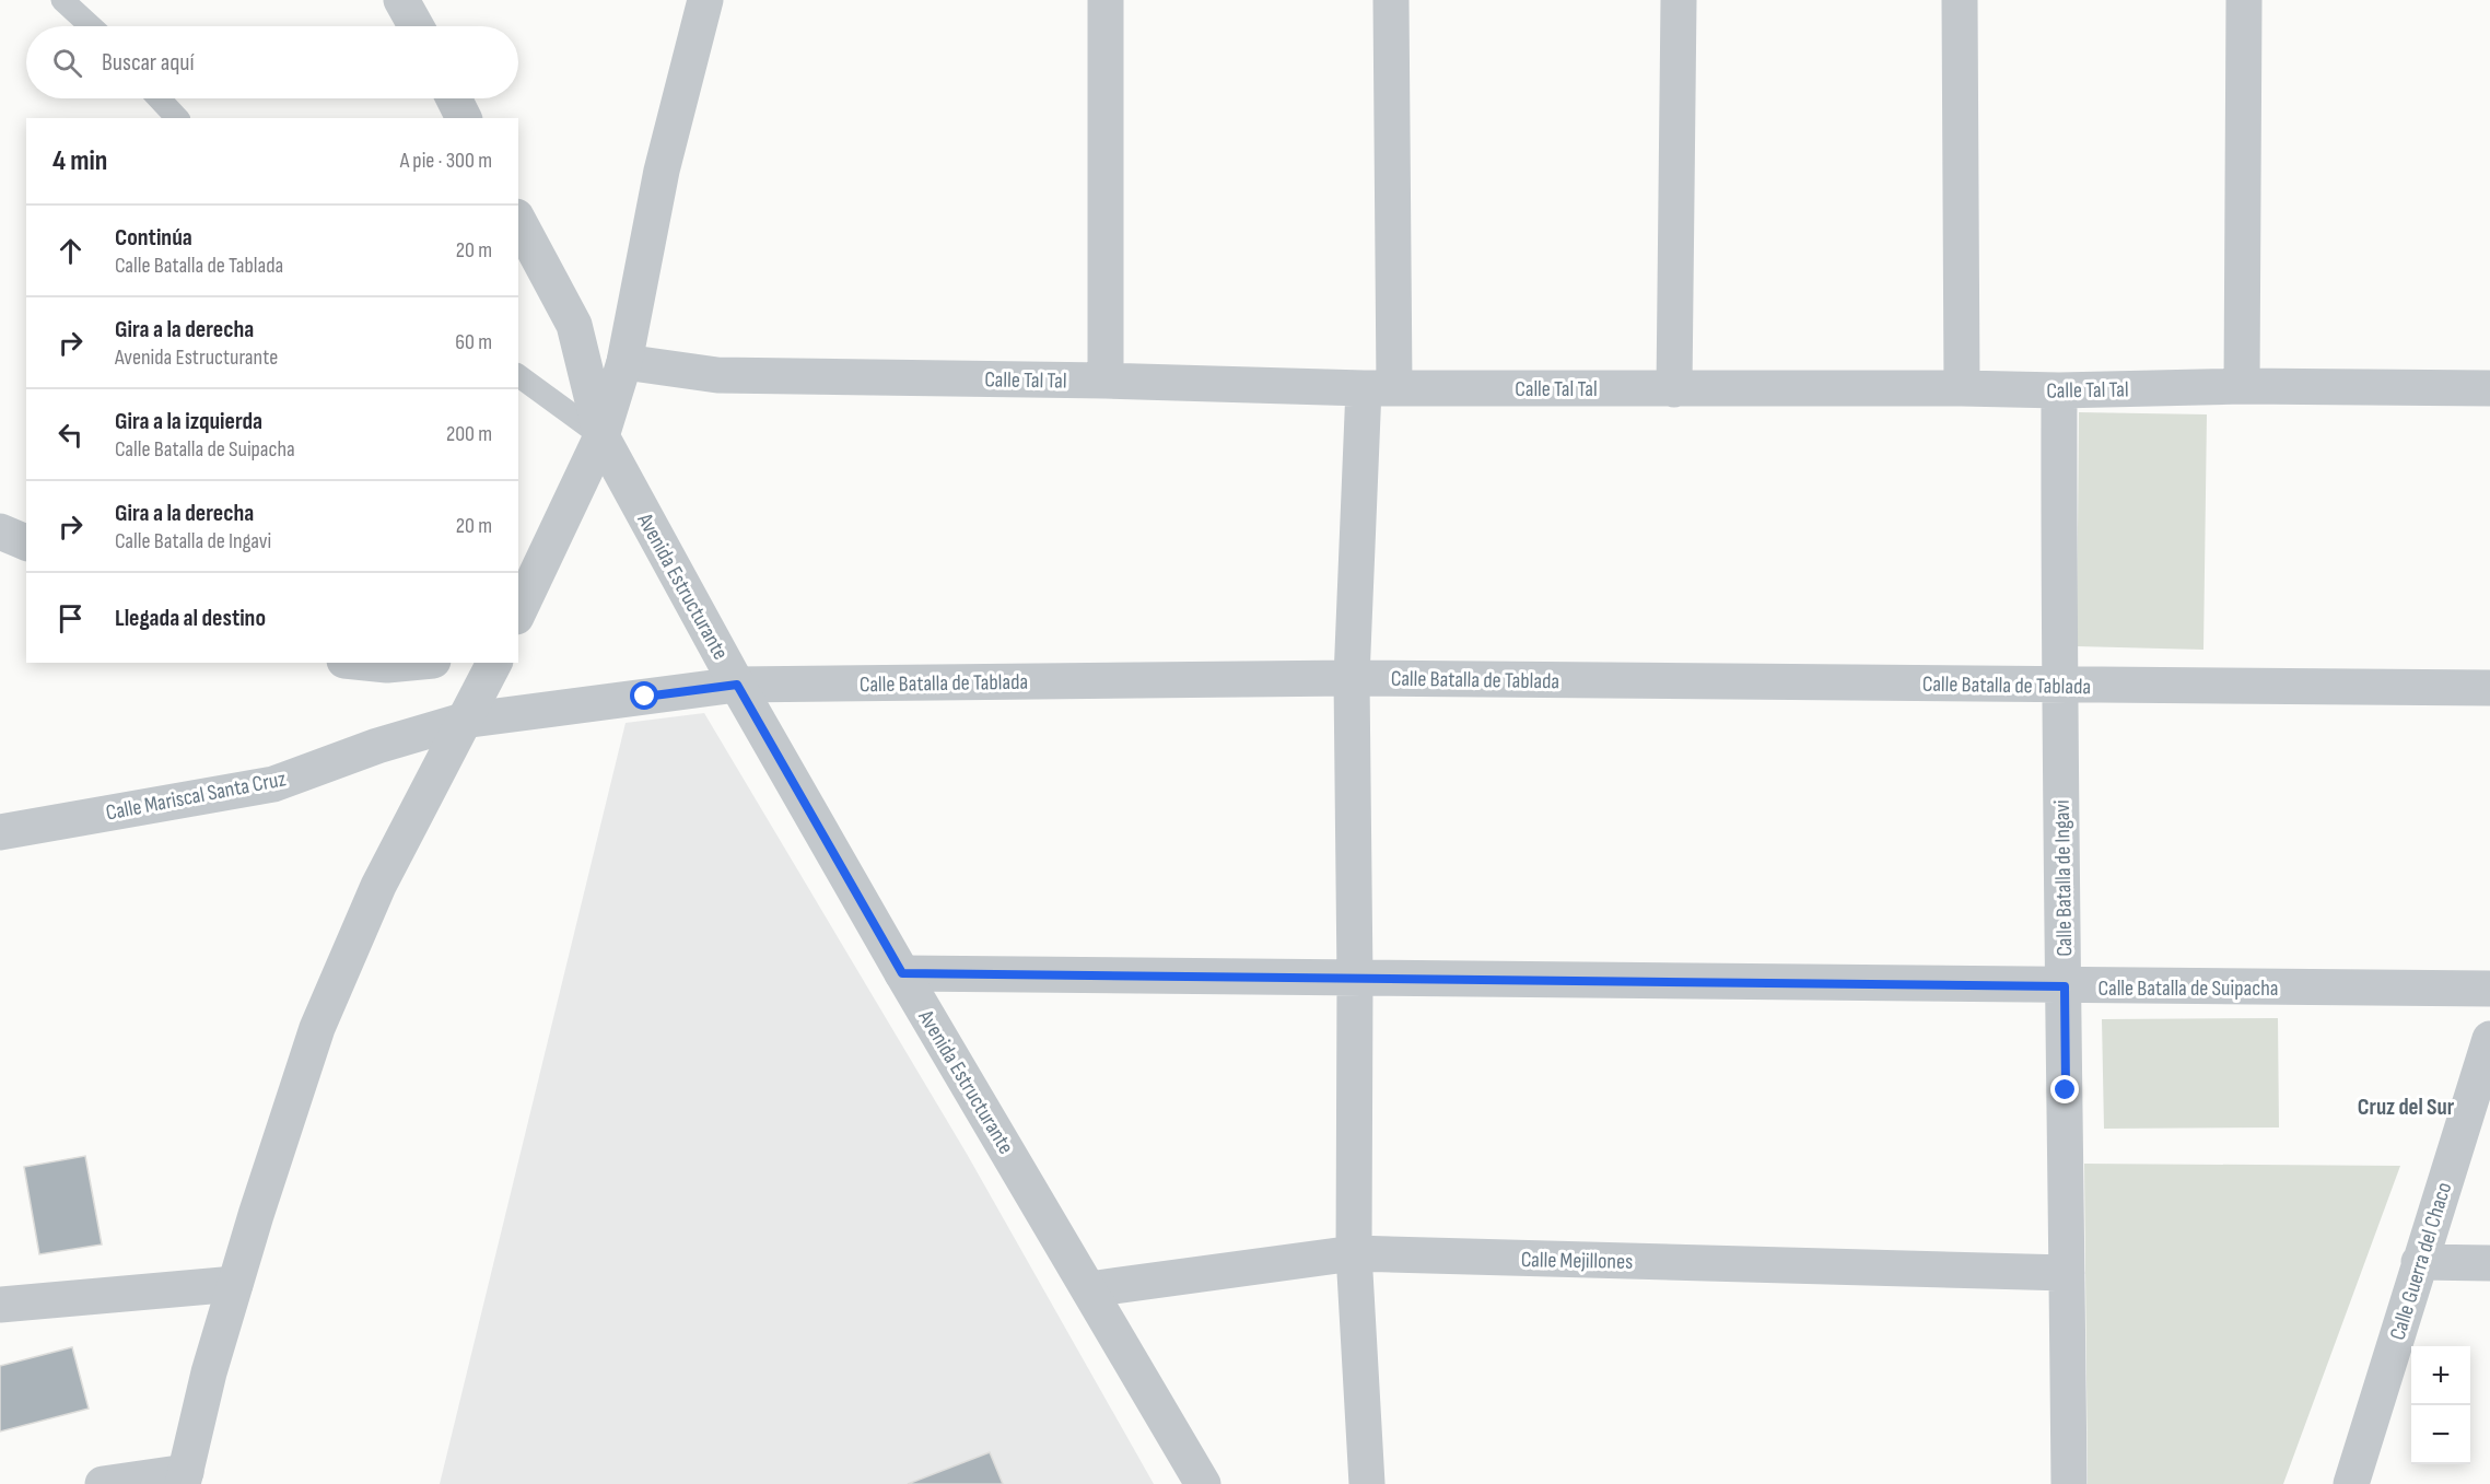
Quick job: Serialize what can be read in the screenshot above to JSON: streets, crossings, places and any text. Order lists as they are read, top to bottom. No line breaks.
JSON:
{"streets":{"street":["Calle Tal Tal","Avenida Estructurante","Calle Batalla de Tablada","Calle Mariscal Santa Cruz","Calle Batalla de Ingavi","Calle Batalla de Suipacha","Calle Mejillones","Calle Guerra del Chaco"]},"crossings":[["Calle Tal Tal","Calle Batalla de Ingavi"],["Avenida Estructurante","Calle Batalla de Tablada"],["Avenida Estructurante","Calle Batalla de Suipacha"],["Avenida Estructurante","Calle Mejillones"],["Calle Batalla de Tablada","Calle Mariscal Santa Cruz"],["Calle Batalla de Tablada","Calle Batalla de Ingavi"],["Calle Batalla de Ingavi","Calle Batalla de Suipacha"],["Calle Batalla de Ingavi","Calle Mejillones"]],"districts":["Cruz del Sur"],"page":{"search":"Buscar aquí","heading":["4 min","A pie · 300 m"],"list":[["Continúa","Calle Batalla de Tablada","20 m"],["Gira a la derecha","Avenida Estructurante","60 m"],["Gira a la izquierda","Calle Batalla de Suipacha","200 m"],["Gira a la derecha","Calle Batalla de Ingavi","20 m"],"Llegada al destino"],"map_buttons":["+","−"]}}
